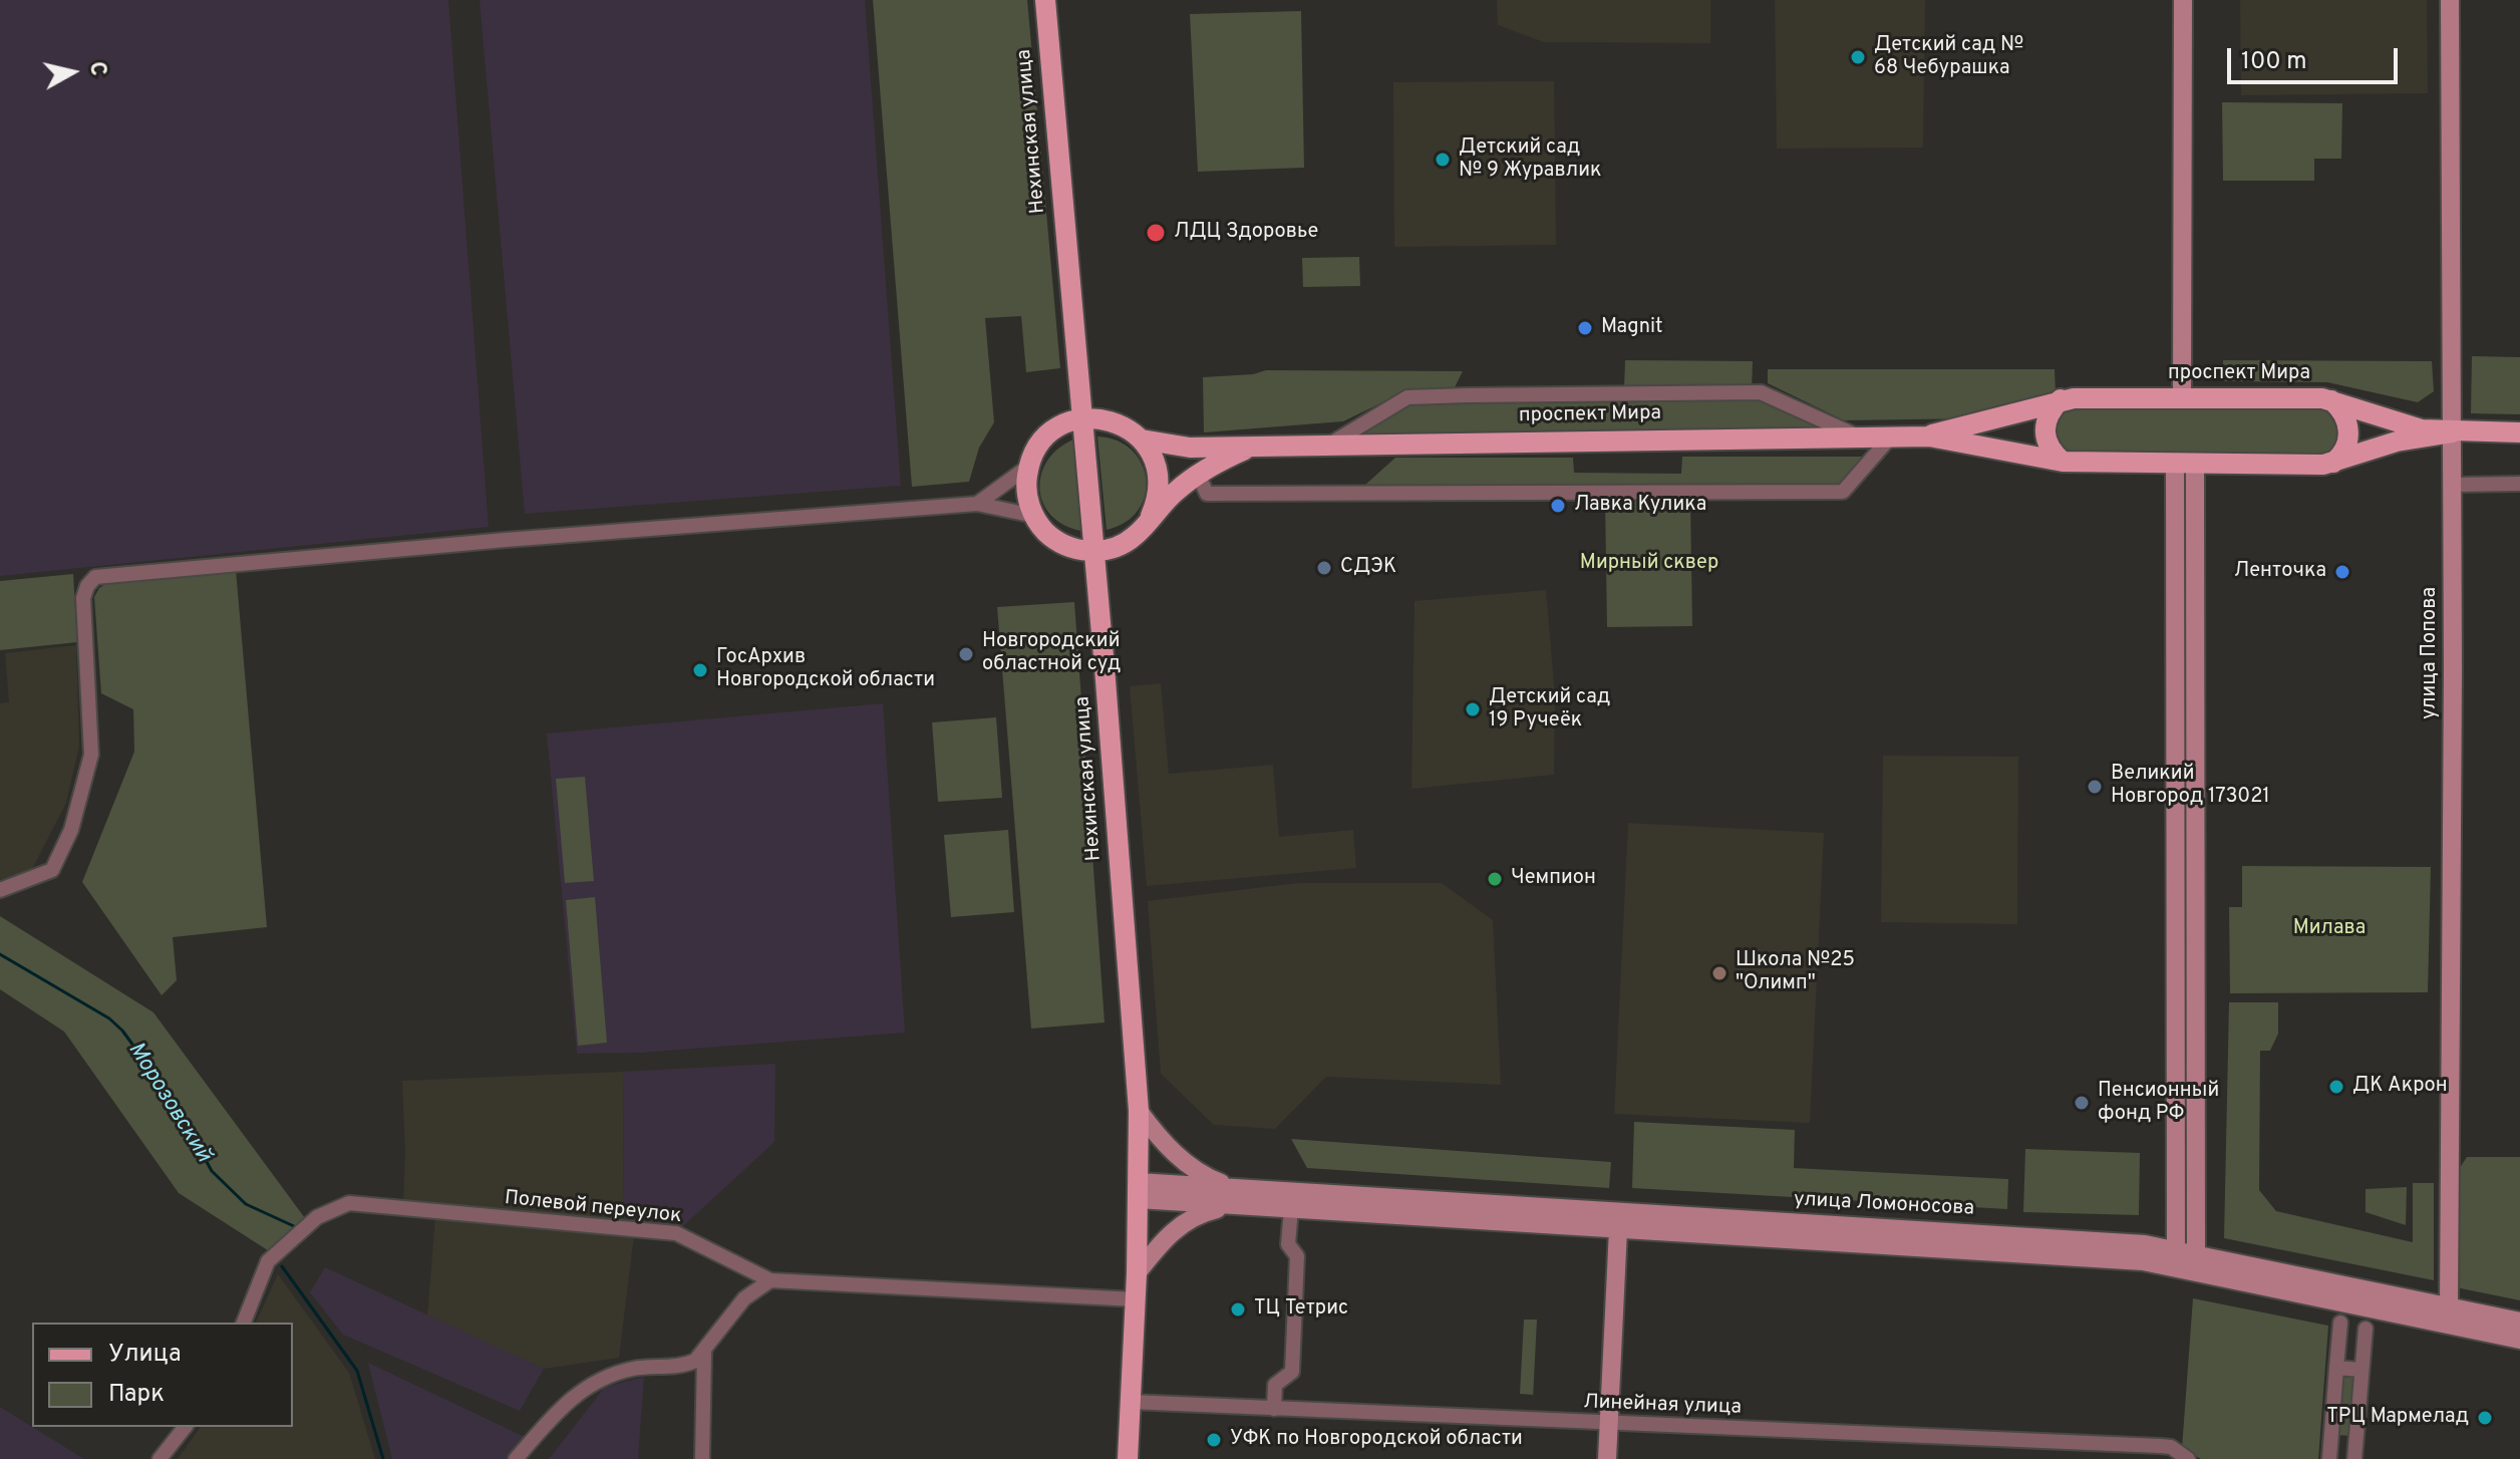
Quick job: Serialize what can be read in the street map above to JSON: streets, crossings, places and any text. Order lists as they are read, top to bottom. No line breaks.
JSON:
{"streets":{"main road":["Нехинская улица","проспект Мира"],"street":["улица Попова","улица Ломоносова","Полевой переулок","Линейная улица"]},"crossings":[["Нехинская улица","проспект Мира"],["Нехинская улица","улица Ломоносова"],["Нехинская улица","Полевой переулок"],["Нехинская улица","Линейная улица"],["проспект Мира","улица Попова"],["улица Попова","улица Ломоносова"]],"water":["Морозовский"],"parks":["Мирный сквер","Милава"],"places":["Детский сад № 68 Чебурашка","Детский сад № 9 Журавлик","ЛДЦ Здоровье","Magnit","Лавка Кулика","СДЭК","Ленточка","Новгородский областной суд","ГосАрхив Новгородской области","Детский сад 19 Ручеёк","Великий Новгород 173021","Чемпион","Школа №25 \"Олимп\"","ДК Акрон","Пенсионный фонд РФ","ТЦ Тетрис","ТРЦ Мармелад","УФК по Новгородской области"],"legend":["Улица","Парк"],"scale_bar":"100 m","north":"right"}
